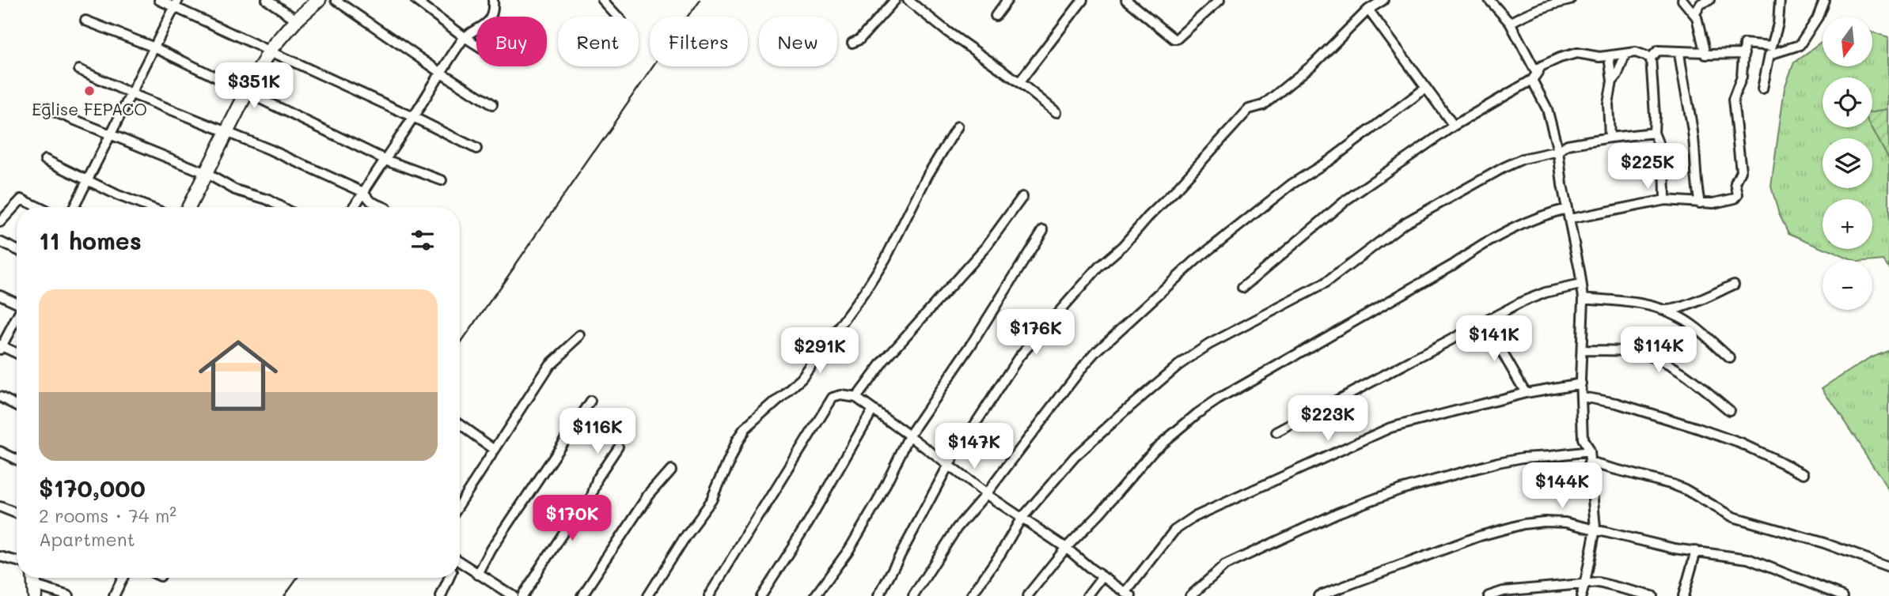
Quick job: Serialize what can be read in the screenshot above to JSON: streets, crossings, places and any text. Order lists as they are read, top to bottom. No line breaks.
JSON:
{"places":["Eglise FEPACO"],"north":"bottom","page":{"map_buttons":["+","−"],"chip":["Buy","Rent","Filters","New"],"price":["$351K","$225K","$176K","$141K","$114K","$291K","$223K","$116K","$147K","$144K","$170K"],"heading":"11 homes","list":[{"name":"$170,000","note":"2 rooms · 74 m² · Apartment"}]}}
